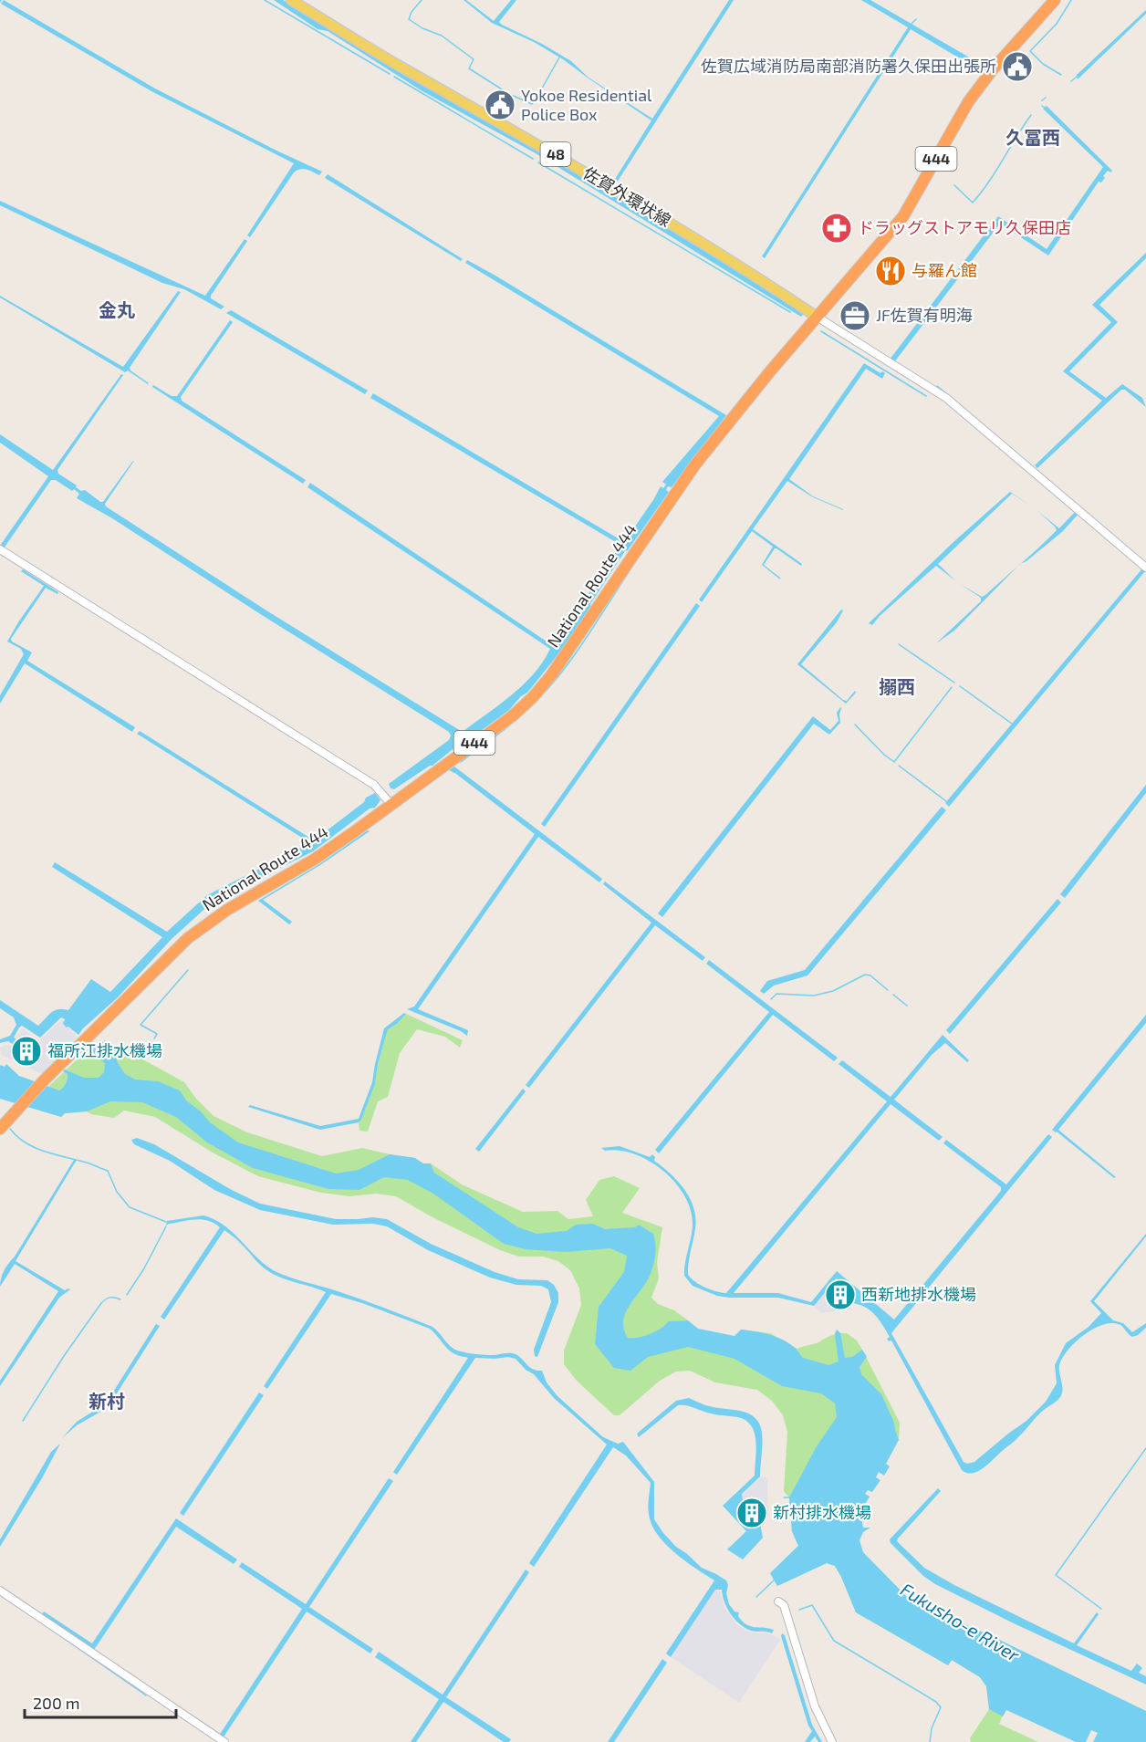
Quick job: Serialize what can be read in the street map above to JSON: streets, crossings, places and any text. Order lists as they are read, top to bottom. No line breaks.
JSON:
{"streets":{"highway":["444","National Route 444"],"main road":["48","佐賀外環状線"]},"crossings":[["佐賀外環状線","National Route 444"]],"districts":["久冨西","金丸","搦西","新村"],"water":["Fukusho-e River"],"places":{"public building":["佐賀広域消防局南部消防署久保田出張所","Yokoe Residential Police Box"],"pharmacy":["ドラッグストアモリ久保田店"],"restaurant":["与羅ん館"],"office":["JF佐賀有明海"],"building":["福所江排水機場","西新地排水機場","新村排水機場"]},"scale_bar":"200 m"}
